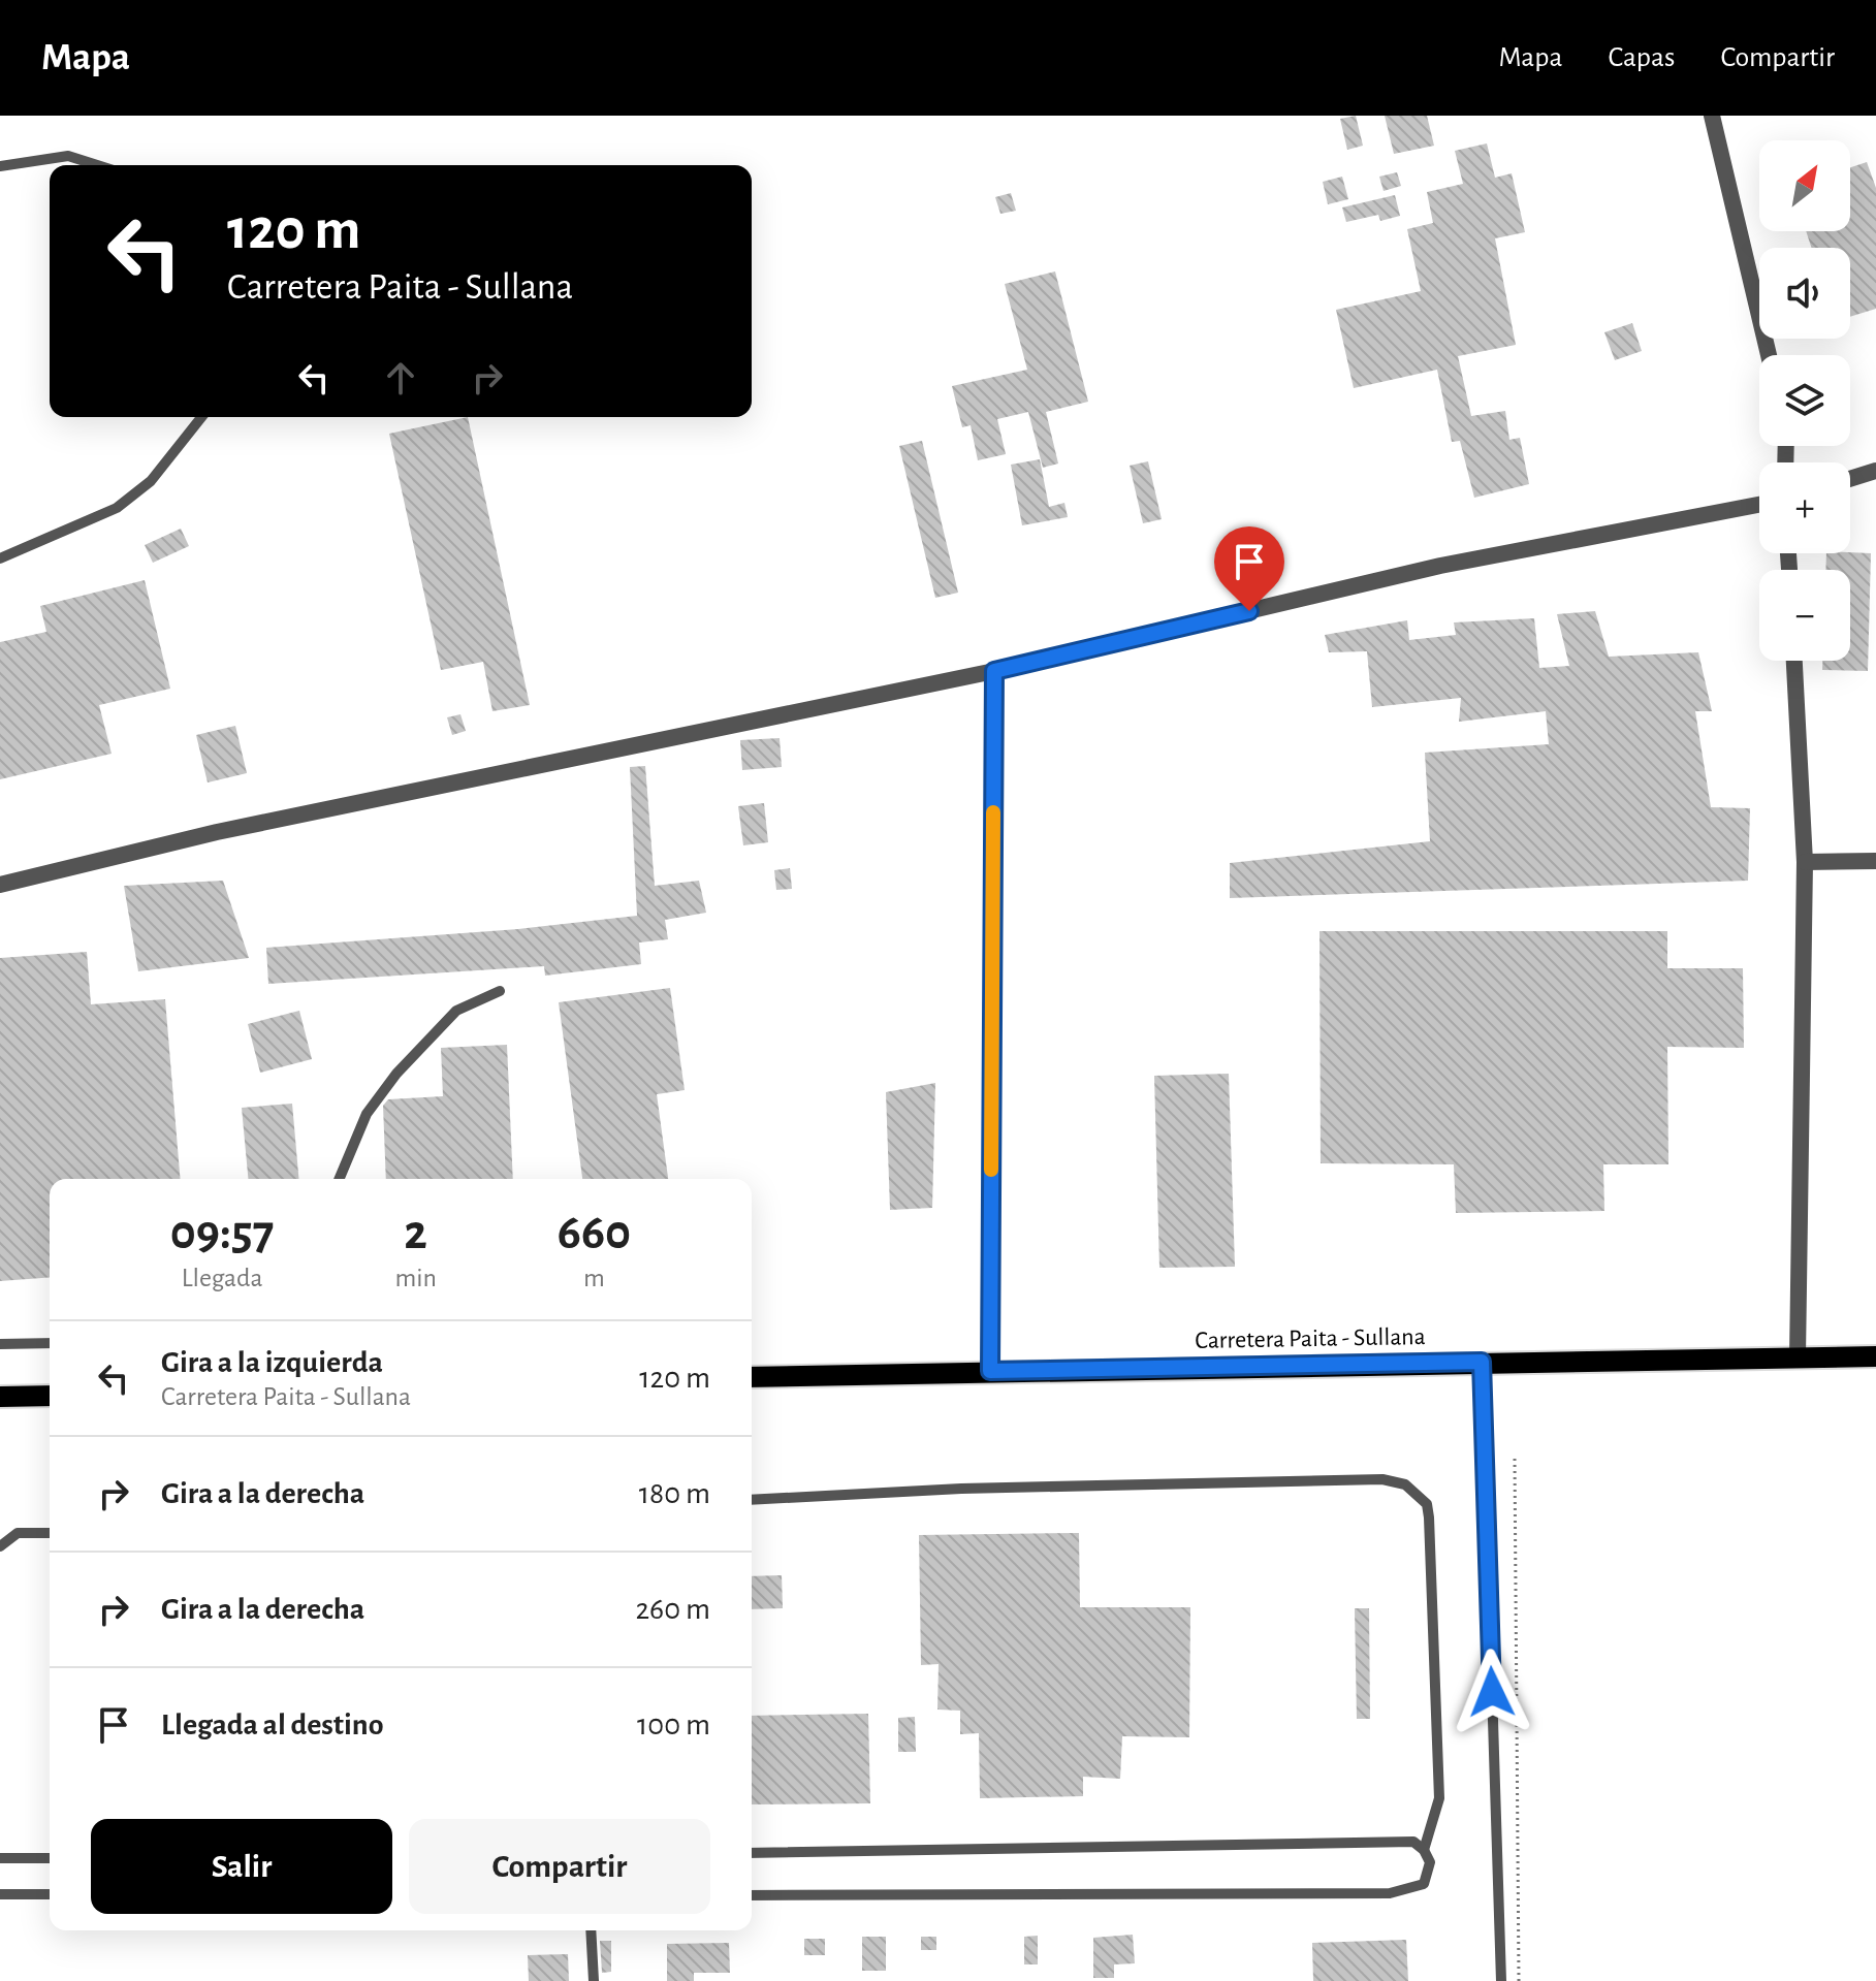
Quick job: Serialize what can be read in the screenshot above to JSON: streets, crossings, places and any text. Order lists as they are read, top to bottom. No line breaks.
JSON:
{"streets":{"main road":["Carretera Paita - Sullana"]},"north":"top right","page":{"header":"Mapa","nav":["Mapa","Capas","Compartir"],"map_buttons":["+","−"],"turn":["120 m","Carretera Paita - Sullana"],"eta":["09:57","Llegada","2","min","660","m"],"list":[{"name":"Gira a la izquierda","note":"Carretera Paita - Sullana","value":"120 m"},{"name":"Gira a la derecha","value":"180 m"},{"name":"Gira a la derecha","value":"260 m"},{"name":"Llegada al destino","value":"100 m"}],"buttons":["Salir","Compartir"]}}
